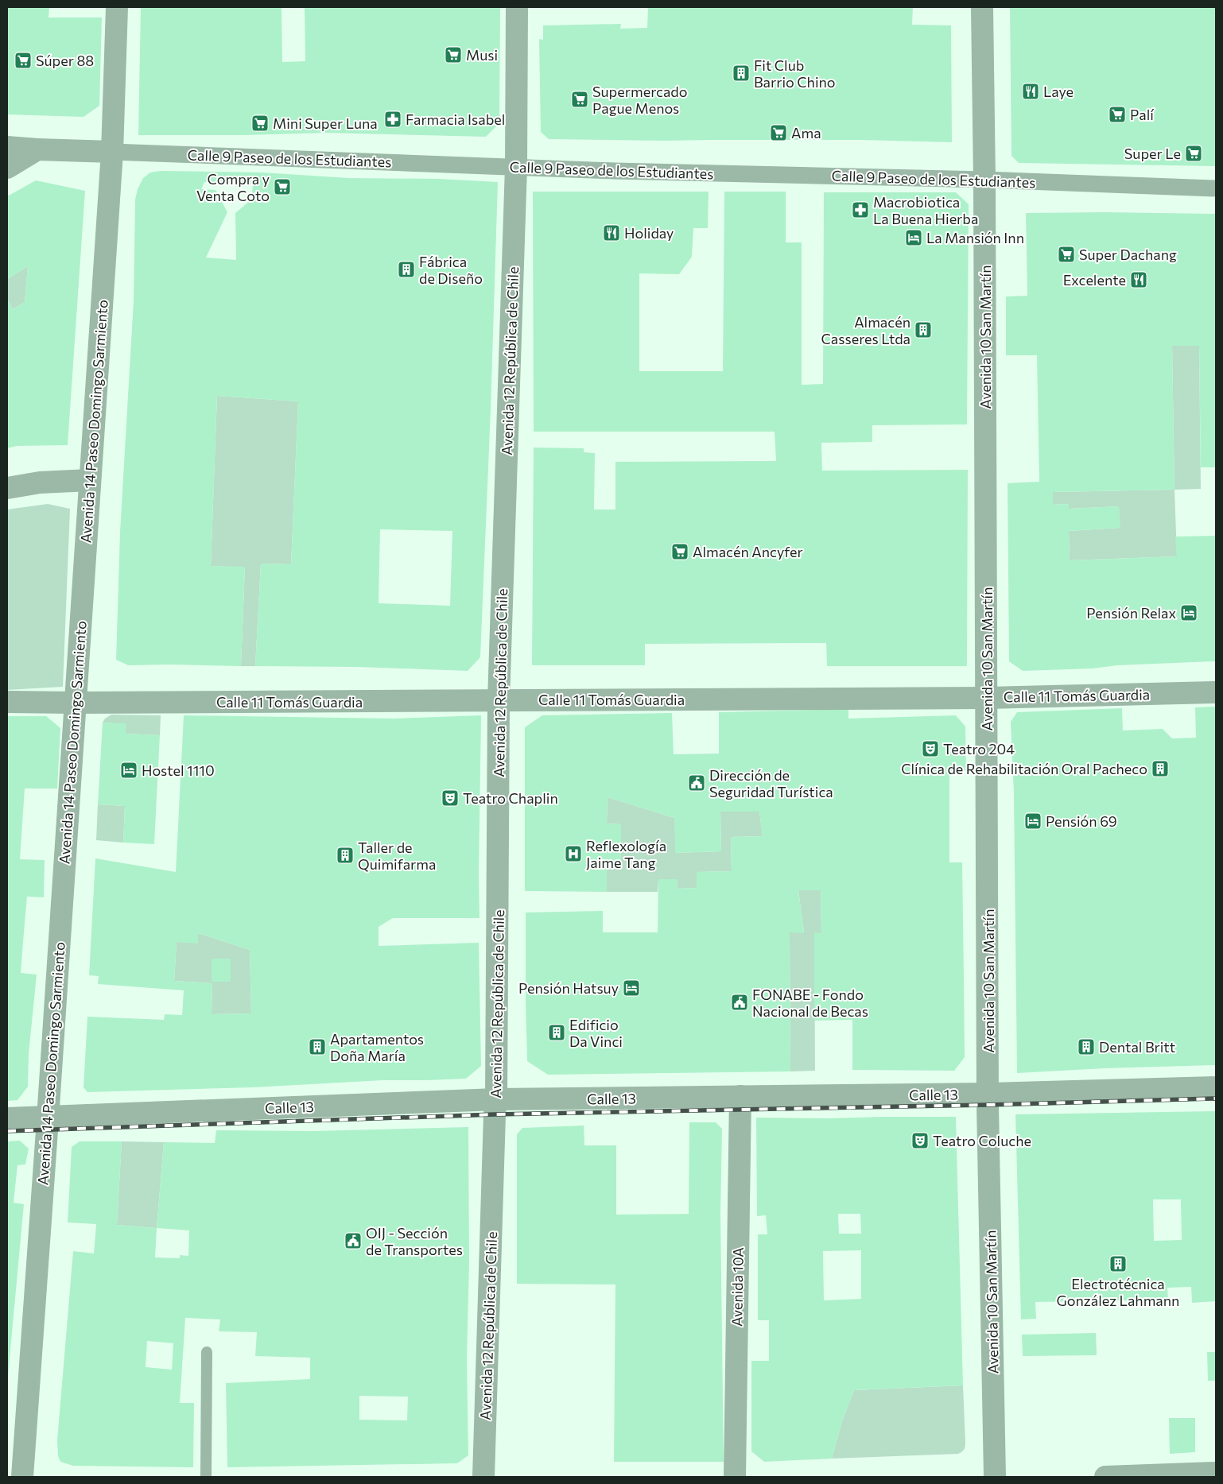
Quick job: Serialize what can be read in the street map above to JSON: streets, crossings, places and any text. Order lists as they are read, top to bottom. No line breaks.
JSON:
{"streets":{"street":["Calle 9 Paseo de los Estudiantes","Avenida 10 San Martín","Avenida 12 República de Chile","Avenida 14 Paseo Domingo Sarmiento","Calle 11 Tomás Guardia","Calle 13","Avenida 10A"]},"crossings":[["Calle 9 Paseo de los Estudiantes","Avenida 10 San Martín"],["Calle 9 Paseo de los Estudiantes","Avenida 12 República de Chile"],["Calle 9 Paseo de los Estudiantes","Avenida 14 Paseo Domingo Sarmiento"],["Avenida 10 San Martín","Calle 11 Tomás Guardia"],["Avenida 10 San Martín","Calle 13"],["Avenida 12 República de Chile","Calle 11 Tomás Guardia"],["Avenida 12 República de Chile","Calle 13"],["Avenida 14 Paseo Domingo Sarmiento","Calle 11 Tomás Guardia"],["Avenida 14 Paseo Domingo Sarmiento","Calle 13"],["Calle 13","Avenida 10A"]],"places":{"supermarket":["Musi","Súper 88","Supermercado Pague Menos","Palí","Mini Super Luna","Ama","Super Le","Compra y Venta Coto","Super Dachang","Almacén Ancyfer"],"building":["Fit Club Barrio Chino","Fábrica de Diseño","Almacén Casseres Ltda","Clínica de Rehabilitación Oral Pacheco","Taller de Quimifarma","Edificio Da Vinci","Apartamentos Doña María","Dental Britt","Electrotécnica González Lahmann"],"restaurant":["Laye","Holiday","Excelente"],"pharmacy":["Farmacia Isabel","Macrobiotica La Buena Hierba"],"hotel":["La Mansión Inn","Pensión Relax","Hostel 1110","Pensión 69","Pensión Hatsuy"],"theatre":["Teatro 204","Teatro Chaplin","Teatro Coluche"],"public building":["Dirección de Seguridad Turística","FONABE - Fondo Nacional de Becas","OIJ - Sección de Transportes"],"hospital":["Reflexología Jaime Tang"]}}
